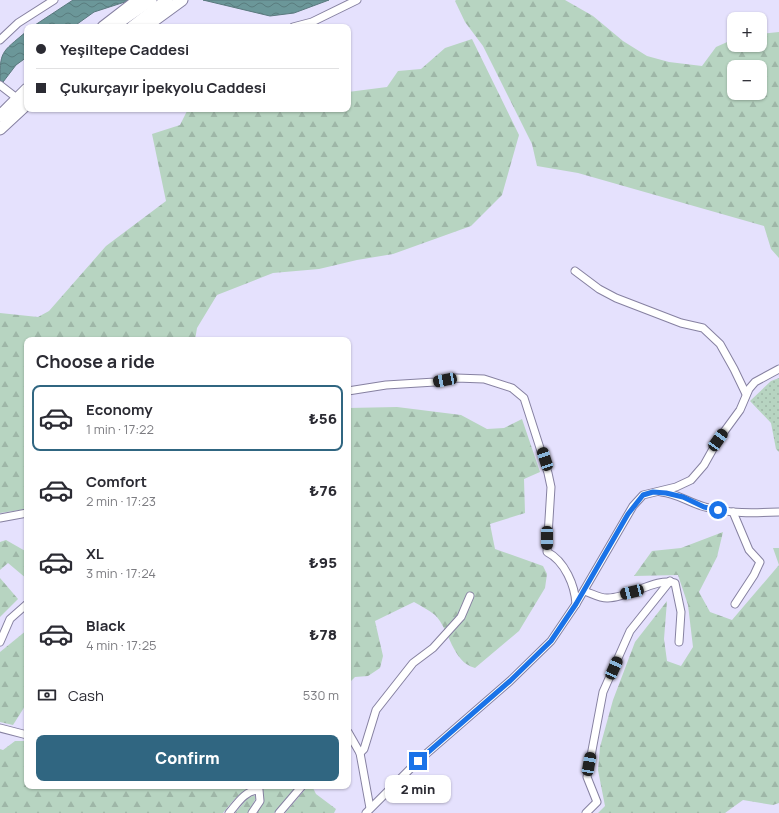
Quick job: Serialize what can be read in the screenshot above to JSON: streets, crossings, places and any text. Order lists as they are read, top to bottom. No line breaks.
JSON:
{"page":{"map_buttons":["+","−"],"banner":["Yeşiltepe Caddesi","Çukurçayır İpekyolu Caddesi"],"heading":"Choose a ride","list":[{"name":"Economy","note":"1 min · 17:22","value":"₺56"},{"name":"Comfort","note":"2 min · 17:23","value":"₺76"},{"name":"XL","note":"3 min · 17:24","value":"₺95"},{"name":"Black","note":"4 min · 17:25","value":"₺78"}],"pay":["Cash","530 m"],"buttons":"Confirm","bubble":"2 min"}}
